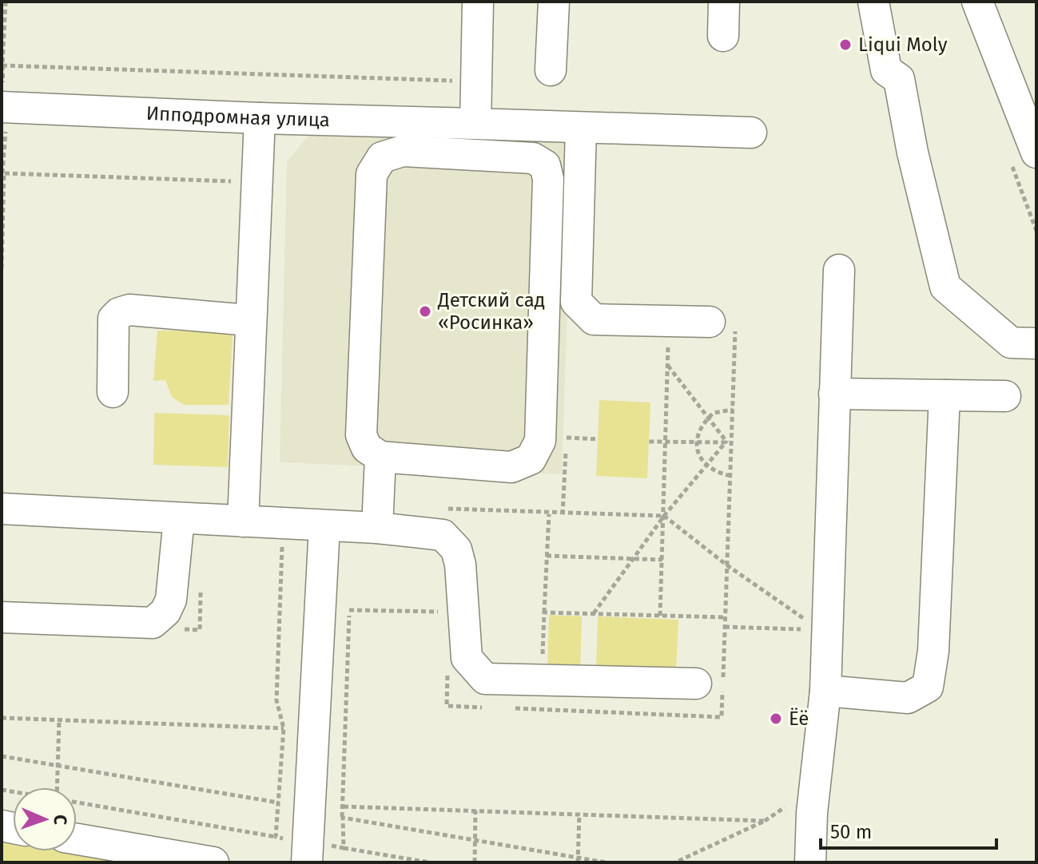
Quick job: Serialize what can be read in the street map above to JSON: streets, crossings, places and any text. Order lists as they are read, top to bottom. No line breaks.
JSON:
{"streets":{"street":["Ипподромная улица"]},"places":["Liqui Moly","Детский сад «Росинка»","Ёё"],"scale_bar":"50 m","north":"right"}
